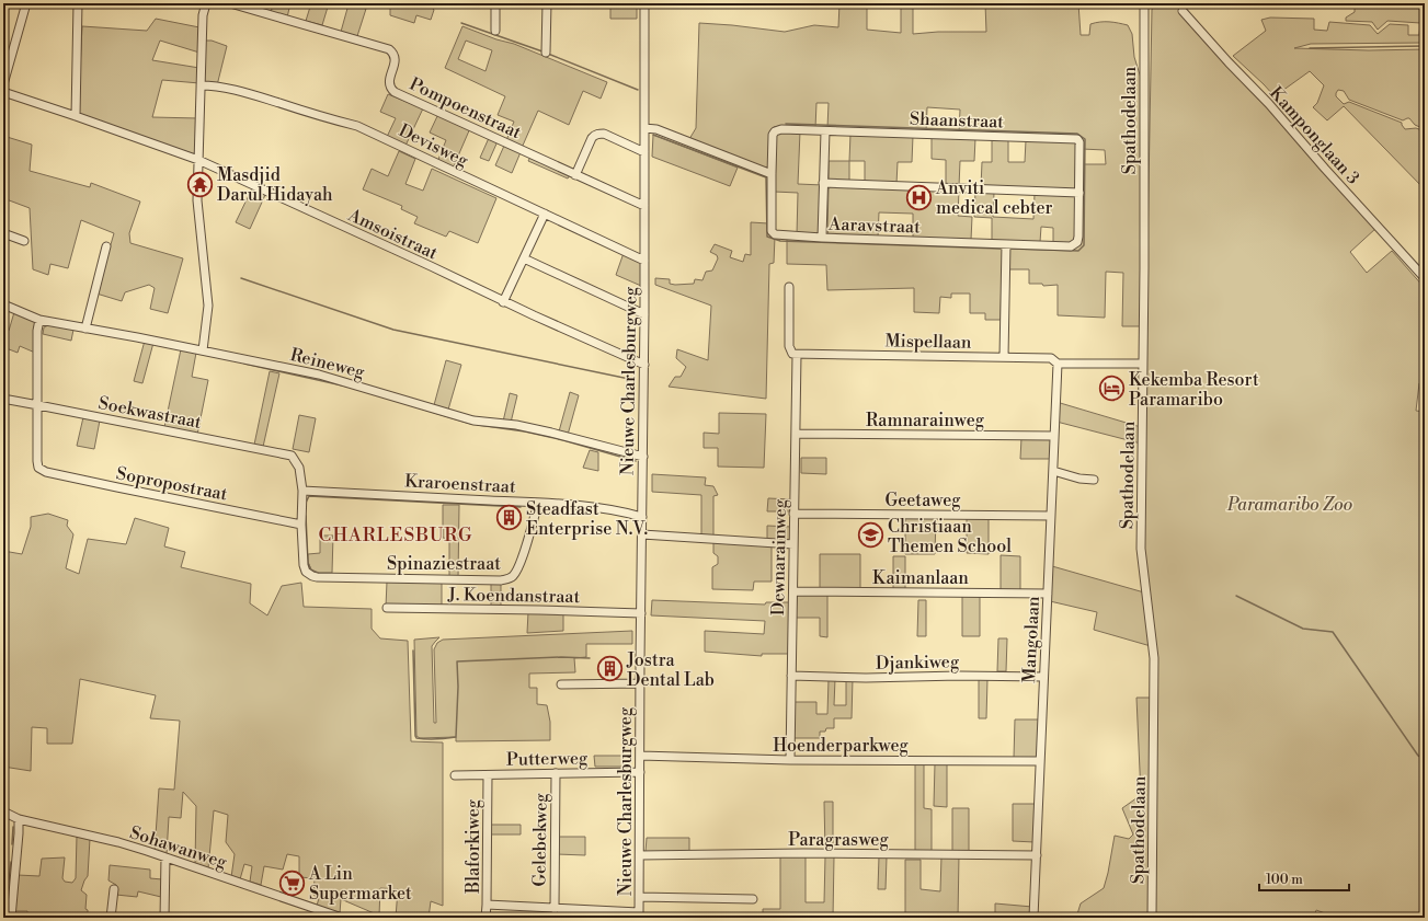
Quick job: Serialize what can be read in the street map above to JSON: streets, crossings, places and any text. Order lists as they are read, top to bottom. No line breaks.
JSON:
{"streets":{"street":["Pompoenstraat","Shaanstraat","Spathodelaan","Kamponglaan 3","Devisweg","Aaravstraat","Amsoistraat","Mispellaan","Reineweg","Nieuwe Charlesburgweg","Soekwastraat","Ramnarainweg","Sopropostraat","Kraroenstraat","Geetaweg","Dewnarainweg","Spinaziestraat","Kaimanlaan","J. Koendanstraat","Mangolaan","Djankiweg","Hoenderparkweg","Putterweg","Paragrasweg","Gelebekweg","Sohawanweg","Blaforkiweg"]},"crossings":[["Pompoenstraat","Nieuwe Charlesburgweg"],["Shaanstraat","Aaravstraat"],["Spathodelaan","Mispellaan"],["Devisweg","Nieuwe Charlesburgweg"],["Amsoistraat","Nieuwe Charlesburgweg"],["Mispellaan","Dewnarainweg"],["Mispellaan","Mangolaan"],["Reineweg","Nieuwe Charlesburgweg"],["Nieuwe Charlesburgweg","Kraroenstraat"],["Nieuwe Charlesburgweg","J. Koendanstraat"],["Nieuwe Charlesburgweg","Hoenderparkweg"],["Nieuwe Charlesburgweg","Putterweg"],["Nieuwe Charlesburgweg","Paragrasweg"],["Soekwastraat","Sopropostraat"],["Soekwastraat","Kraroenstraat"],["Ramnarainweg","Dewnarainweg"],["Ramnarainweg","Mangolaan"],["Sopropostraat","Spinaziestraat"],["Kraroenstraat","Spinaziestraat"],["Geetaweg","Dewnarainweg"],["Geetaweg","Mangolaan"],["Dewnarainweg","Kaimanlaan"],["Dewnarainweg","Djankiweg"],["Dewnarainweg","Hoenderparkweg"],["Kaimanlaan","Mangolaan"],["Mangolaan","Djankiweg"],["Mangolaan","Hoenderparkweg"],["Mangolaan","Paragrasweg"],["Putterweg","Gelebekweg"],["Putterweg","Blaforkiweg"]],"districts":["CHARLESBURG"],"parks":["Paramaribo Zoo"],"places":{"temple":["Masdjid Darul Hidayah"],"hospital":["Anviti medical cebter"],"hotel":["Kekemba Resort Paramaribo"],"building":["Steadfast Enterprise N.V.","Jostra Dental Lab"],"school or university":["Christiaan Themen School"],"supermarket":["A Lin Supermarket"]},"scale_bar":"100 m"}
